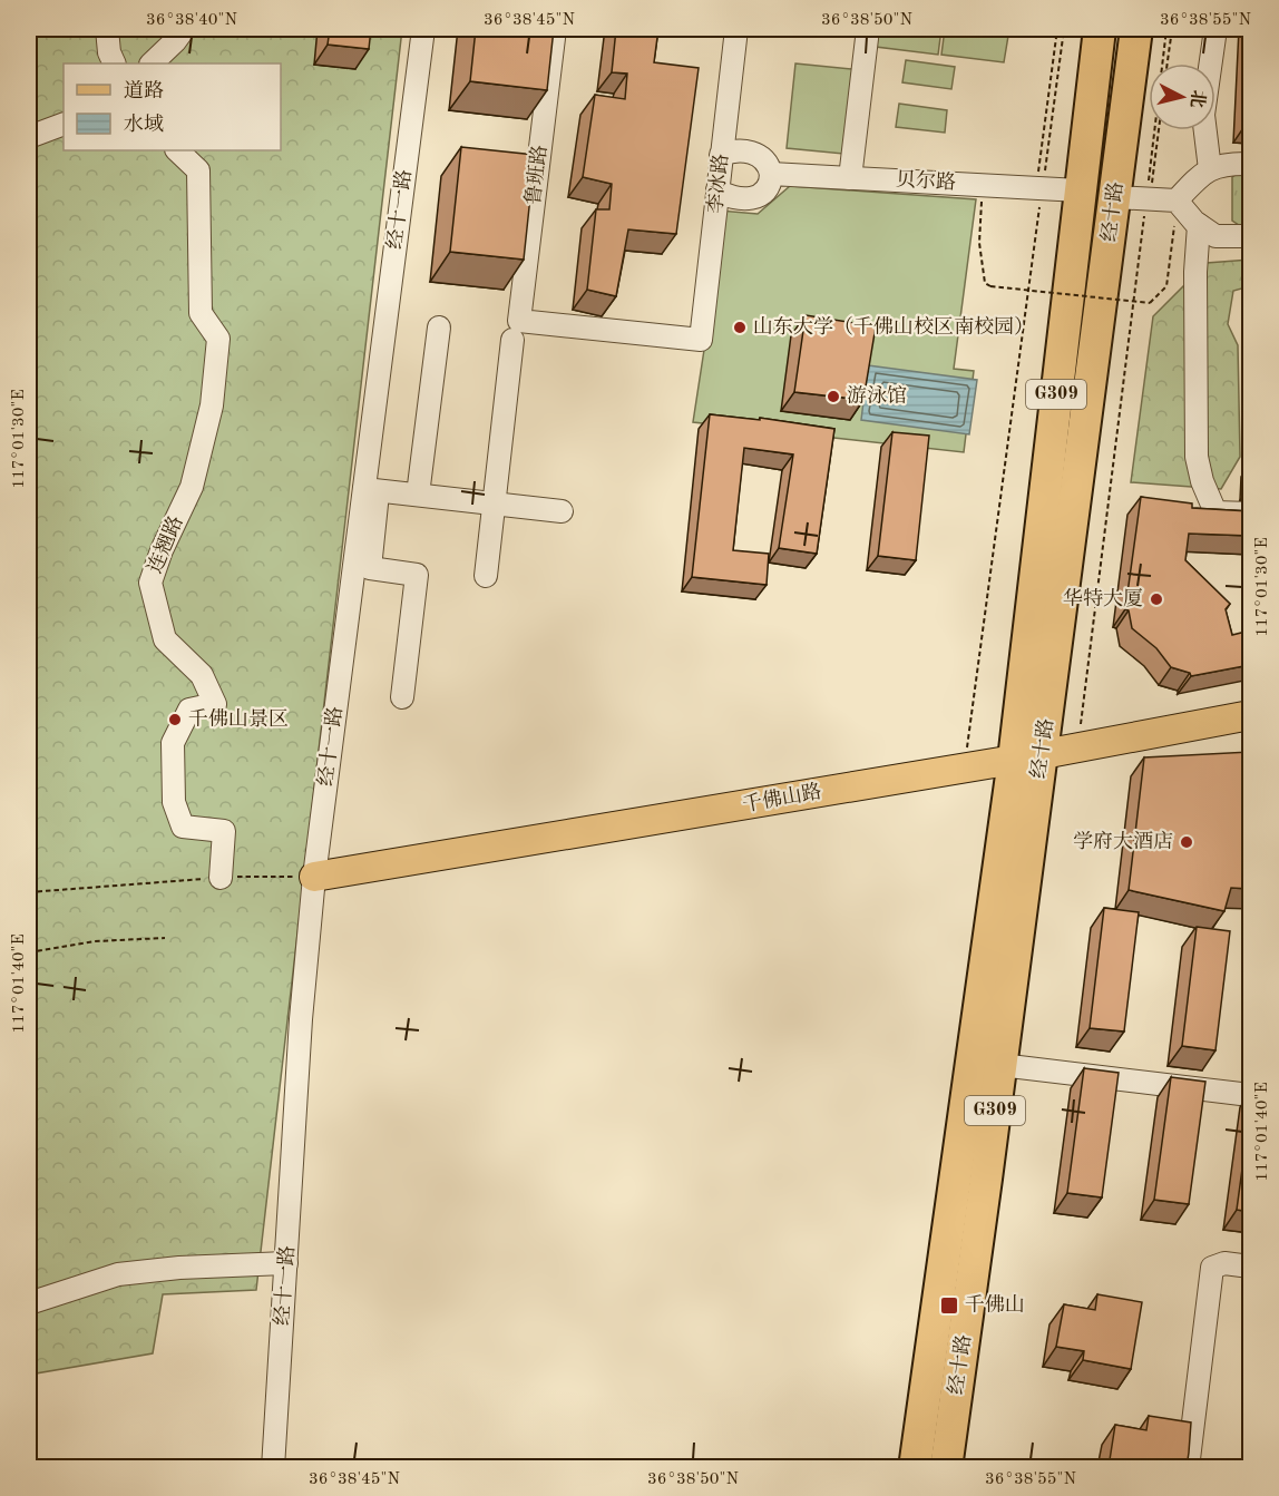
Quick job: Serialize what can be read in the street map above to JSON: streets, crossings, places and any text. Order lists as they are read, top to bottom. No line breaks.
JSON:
{"streets":{"highway":["经十路","G309"],"main road":["千佛山路"],"street":["鲁班路","贝尔路","李冰路","经十一路","连翘路"]},"crossings":[["鲁班路","李冰路"],["贝尔路","李冰路"],["贝尔路","经十路"],["经十一路","千佛山路"],["经十路","千佛山路"]],"places":{"other":["山东大学（千佛山校区南校园）","游泳馆","华特大厦","千佛山景区","学府大酒店"],"transit":["千佛山"]},"legend":["道路","水域"],"north":"right","coordinates":["36°38'40\"N","36°38'45\"N","36°38'50\"N","36°38'55\"N","117°01'30\"E","117°01'40\"E"]}
